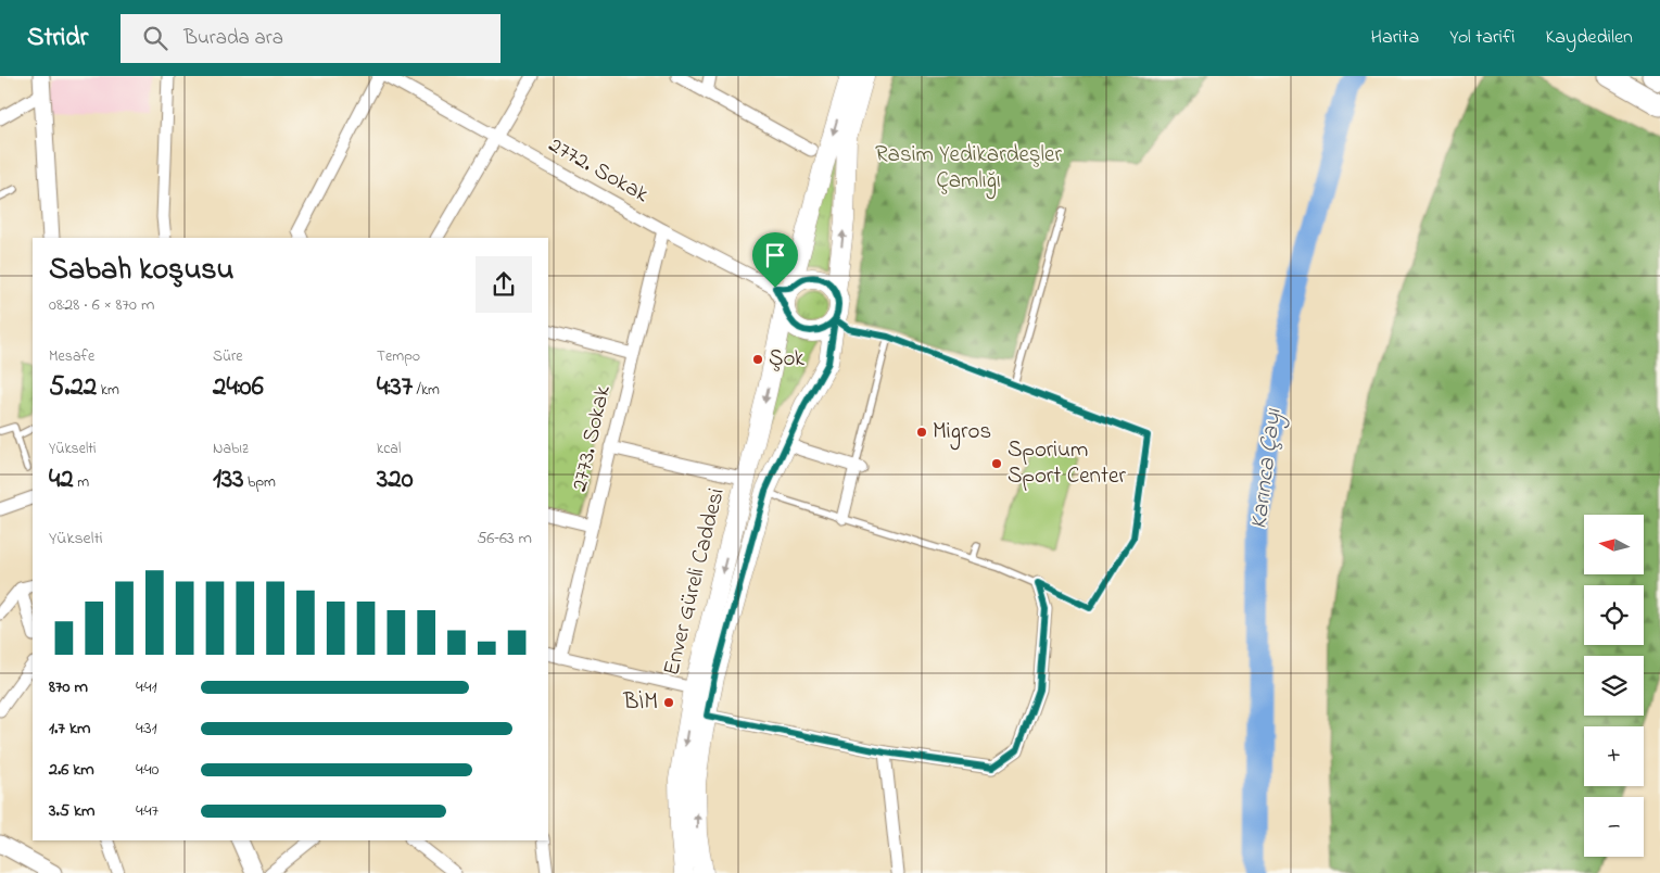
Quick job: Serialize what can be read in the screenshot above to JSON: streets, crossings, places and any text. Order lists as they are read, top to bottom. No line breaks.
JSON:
{"streets":{"main road":["Enver Güreli Caddesi"],"street":["2772. Sokak","2773. Sokak"]},"crossings":[["2772. Sokak","2773. Sokak"],["2772. Sokak","Enver Güreli Caddesi"]],"water":["Karınca Çayı"],"parks":["Rasim Yedikardeşler Çamlığı"],"places":["Şok","Migros","Sporium Sport Center","BİM"],"north":"left","page":{"header":"Stridr","search":"Burada ara","nav":["Harita","Yol tarifi","Kaydedilen"],"heading":["Sabah koşusu","08:28 · 6 × 870 m"],"stats":[["Mesafe","5.22 km"],["Süre","24:06"],["Tempo","4:37 /km"],["Yükselti","42 m"],["Nabız","133 bpm"],["kcal","320"]],"map_buttons":["+","−"],"chart":["Yükselti","56–63 m"],"list":[{"name":"870 m","note":"4:41"},{"name":"1.7 km","note":"4:31"},{"name":"2.6 km","note":"4:40"},{"name":"3.5 km","note":"4:47"}]}}
